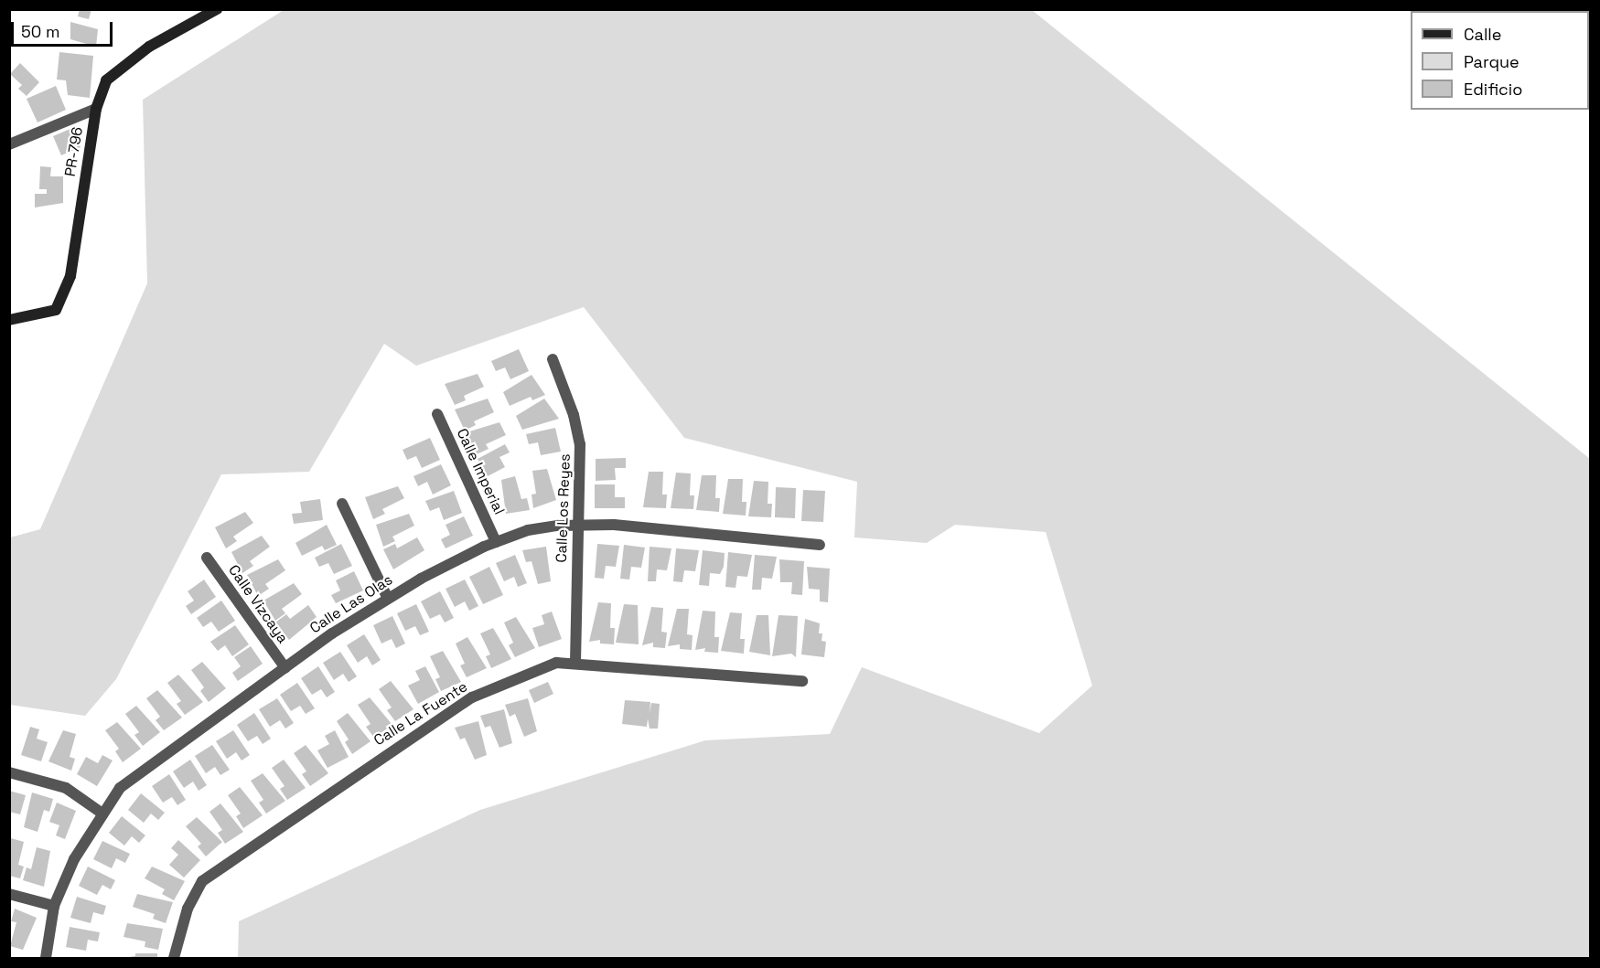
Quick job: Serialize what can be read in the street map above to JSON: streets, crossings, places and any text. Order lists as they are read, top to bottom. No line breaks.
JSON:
{"streets":{"street":["PR-796","Calle Imperial","Calle Los Reyes","Calle Vizcaya","Calle Las Olas","Calle La Fuente"]},"crossings":[["Calle Imperial","Calle Las Olas"],["Calle Los Reyes","Calle Las Olas"],["Calle Los Reyes","Calle La Fuente"],["Calle Vizcaya","Calle Las Olas"]],"legend":["Calle","Parque","Edificio"],"scale_bar":"50 m"}
